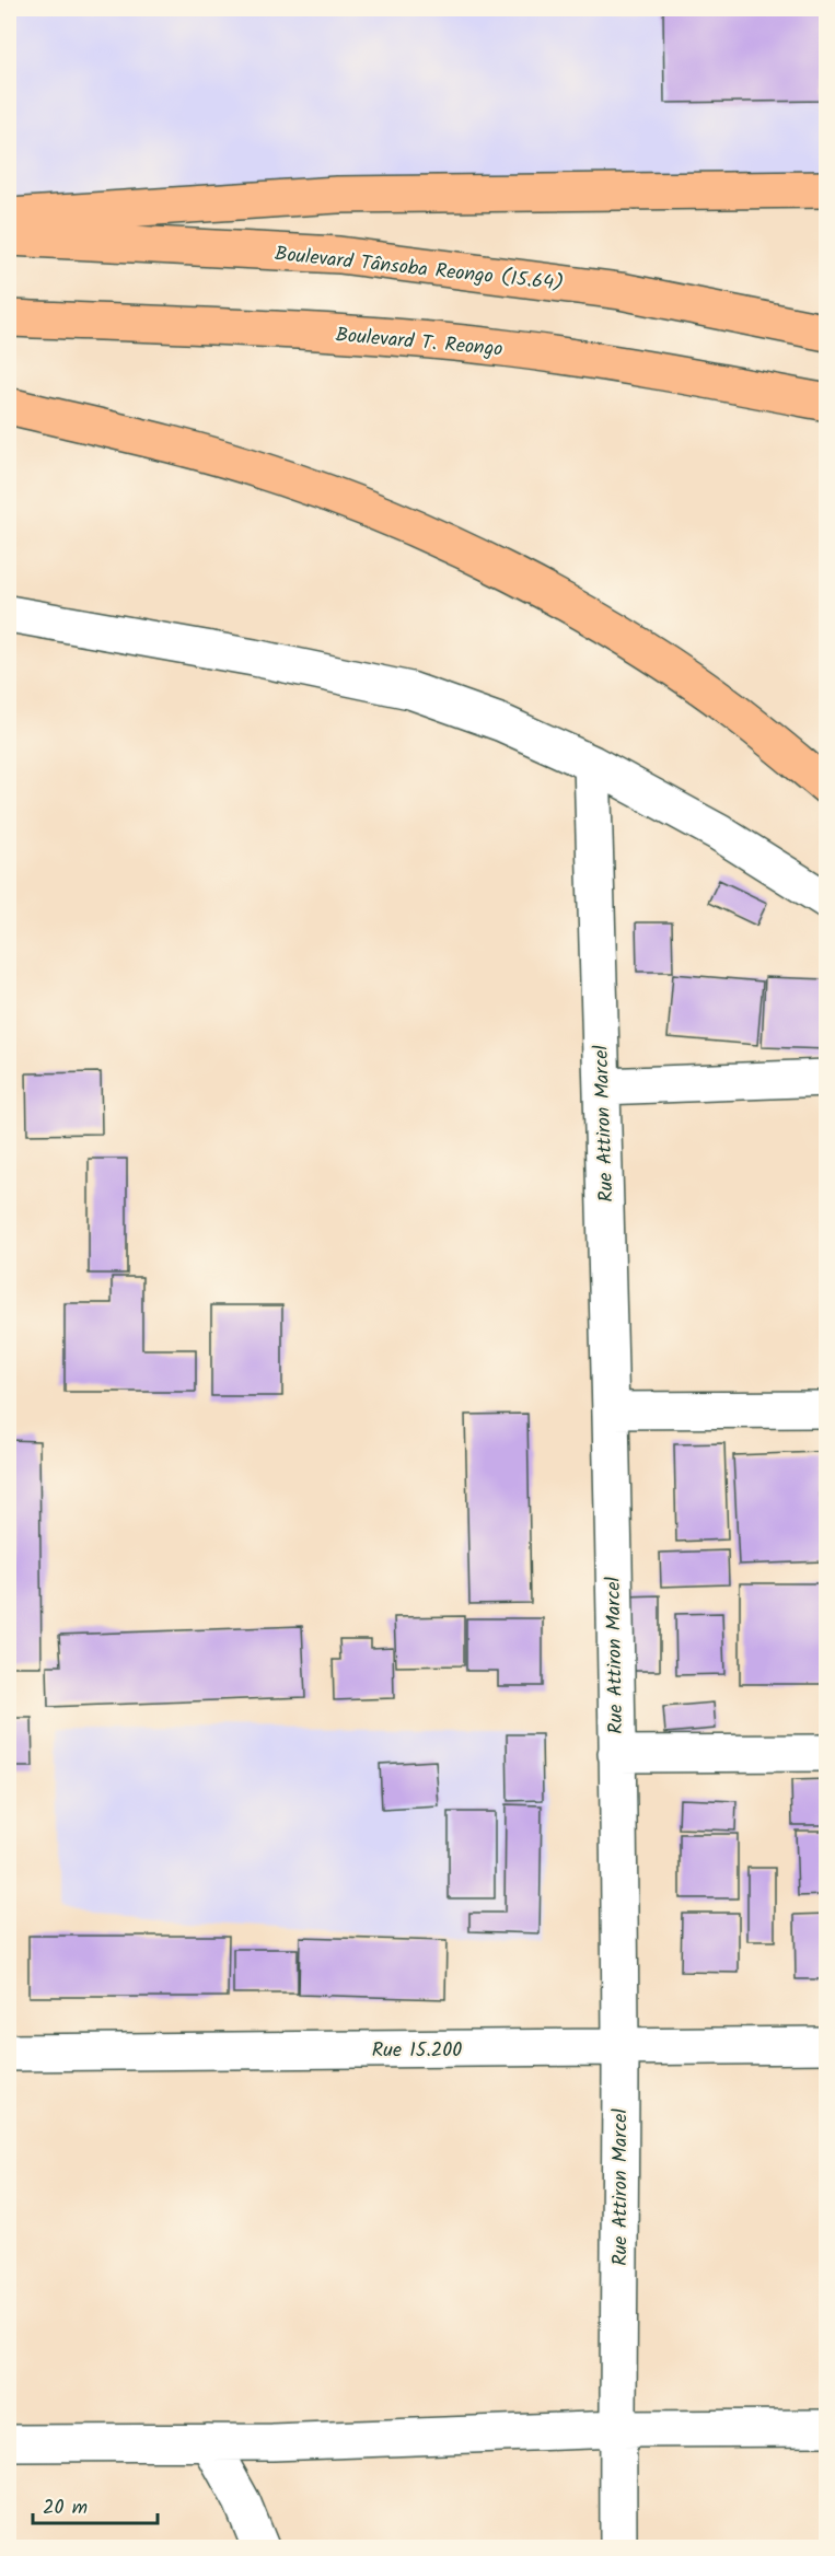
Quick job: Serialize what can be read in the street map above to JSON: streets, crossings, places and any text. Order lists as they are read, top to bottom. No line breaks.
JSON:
{"streets":{"highway":["Boulevard Tânsoba Reongo (15.64)","Boulevard T. Reongo"],"street":["Rue Attiron Marcel","Rue 15.200"]},"crossings":[["Rue Attiron Marcel","Rue 15.200"]],"scale_bar":"20 m"}
